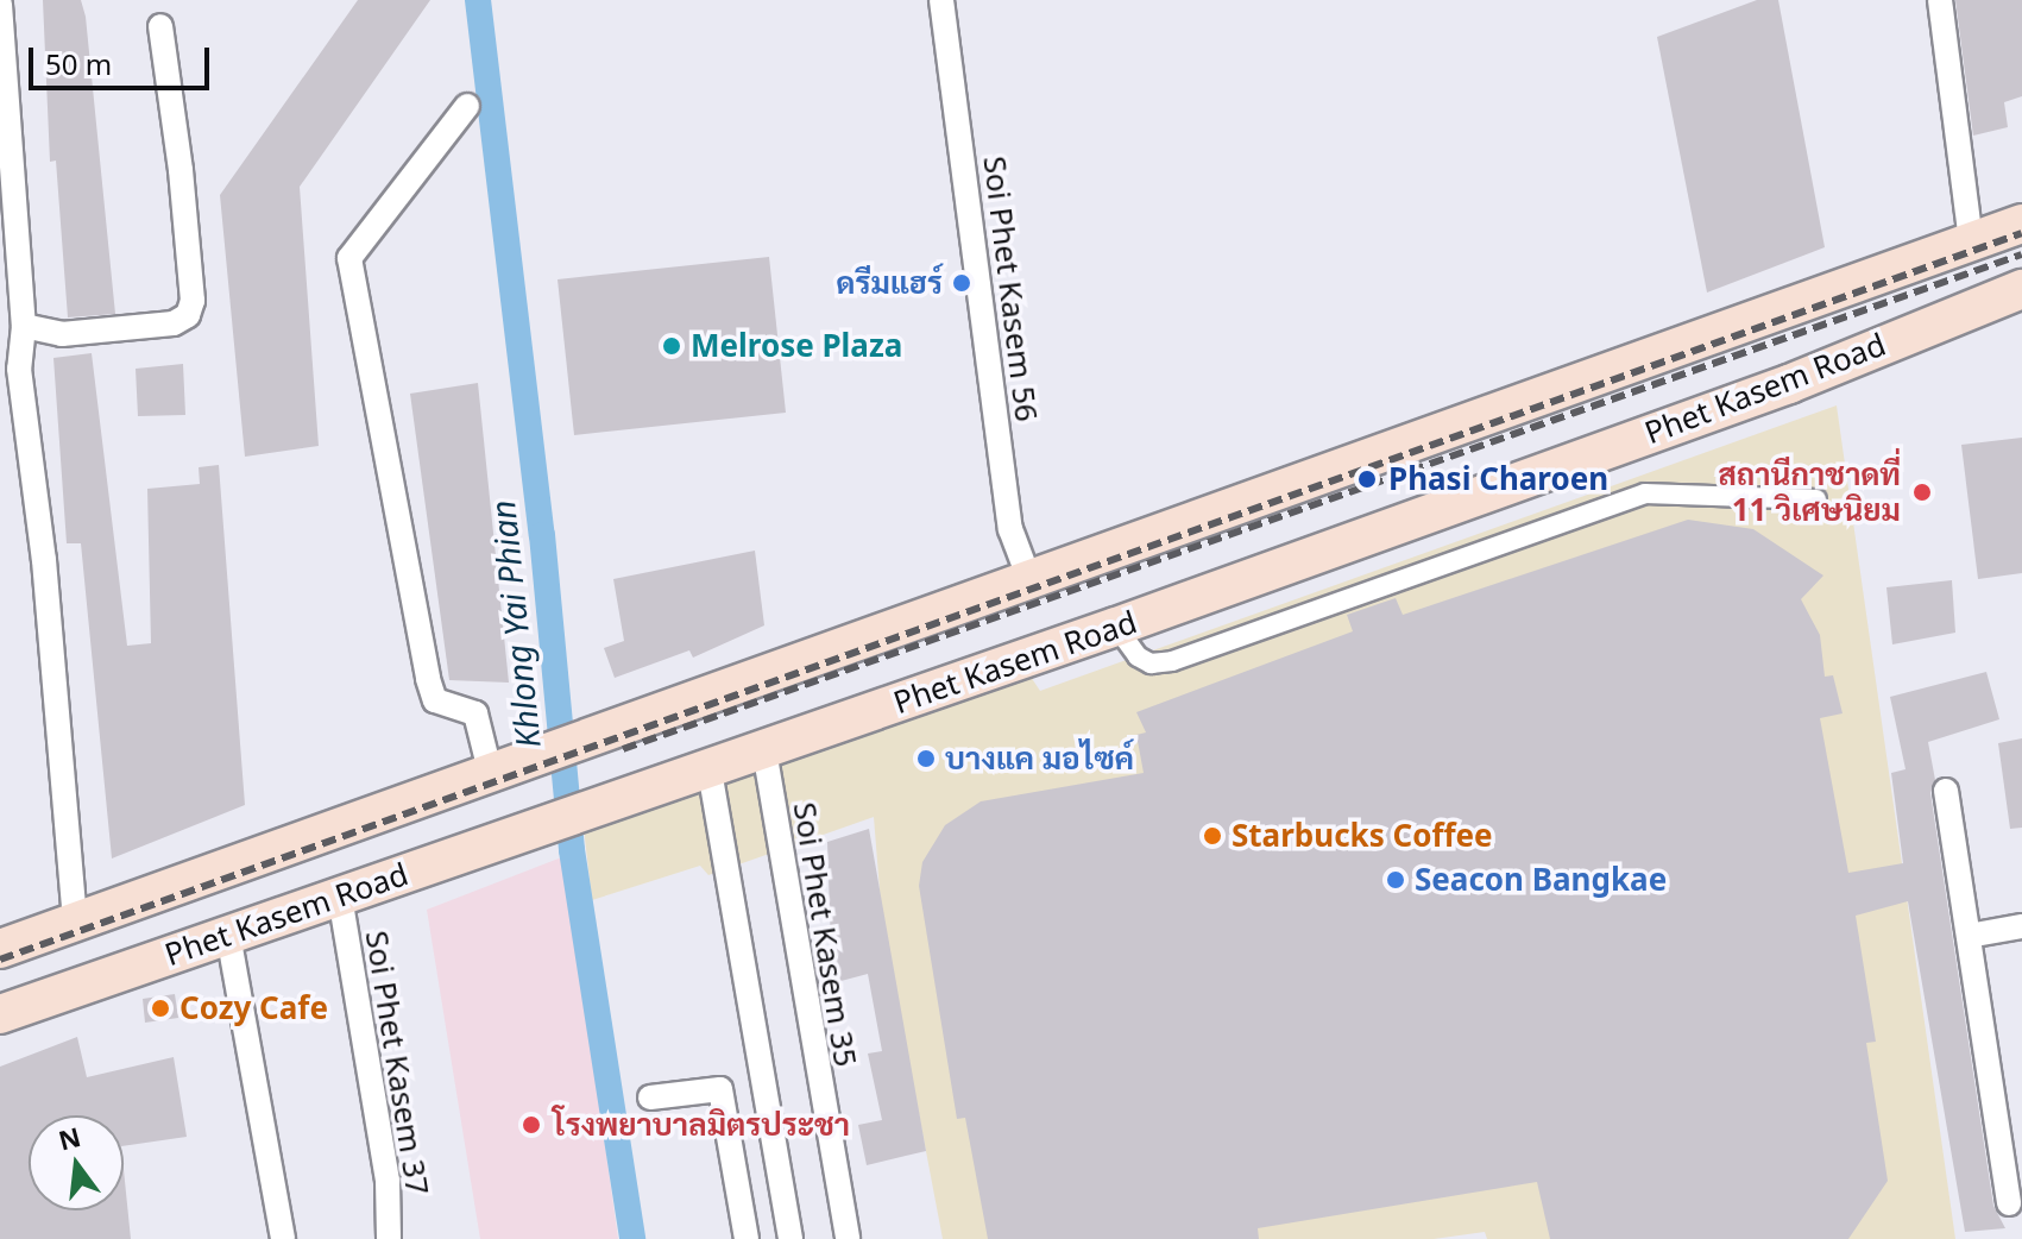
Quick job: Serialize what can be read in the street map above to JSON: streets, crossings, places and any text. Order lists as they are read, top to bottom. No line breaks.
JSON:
{"streets":{"main road":["Phet Kasem Road"],"street":["Soi Phet Kasem 56","Soi Phet Kasem 35","Soi Phet Kasem 37"]},"crossings":[["Soi Phet Kasem 56","Phet Kasem Road"],["Phet Kasem Road","Soi Phet Kasem 35"],["Phet Kasem Road","Soi Phet Kasem 37"]],"water":["Khlong Yai Phian"],"places":["ดรีมแฮร์","Melrose Plaza","Phasi Charoen","สถานีกาชาดที่ 11 วิเศษนิยม","บางแค มอไซค์","Starbucks Coffee","Seacon Bangkae","Cozy Cafe","โรงพยาบาลมิตรประชา"],"scale_bar":"50 m","north":"top"}
